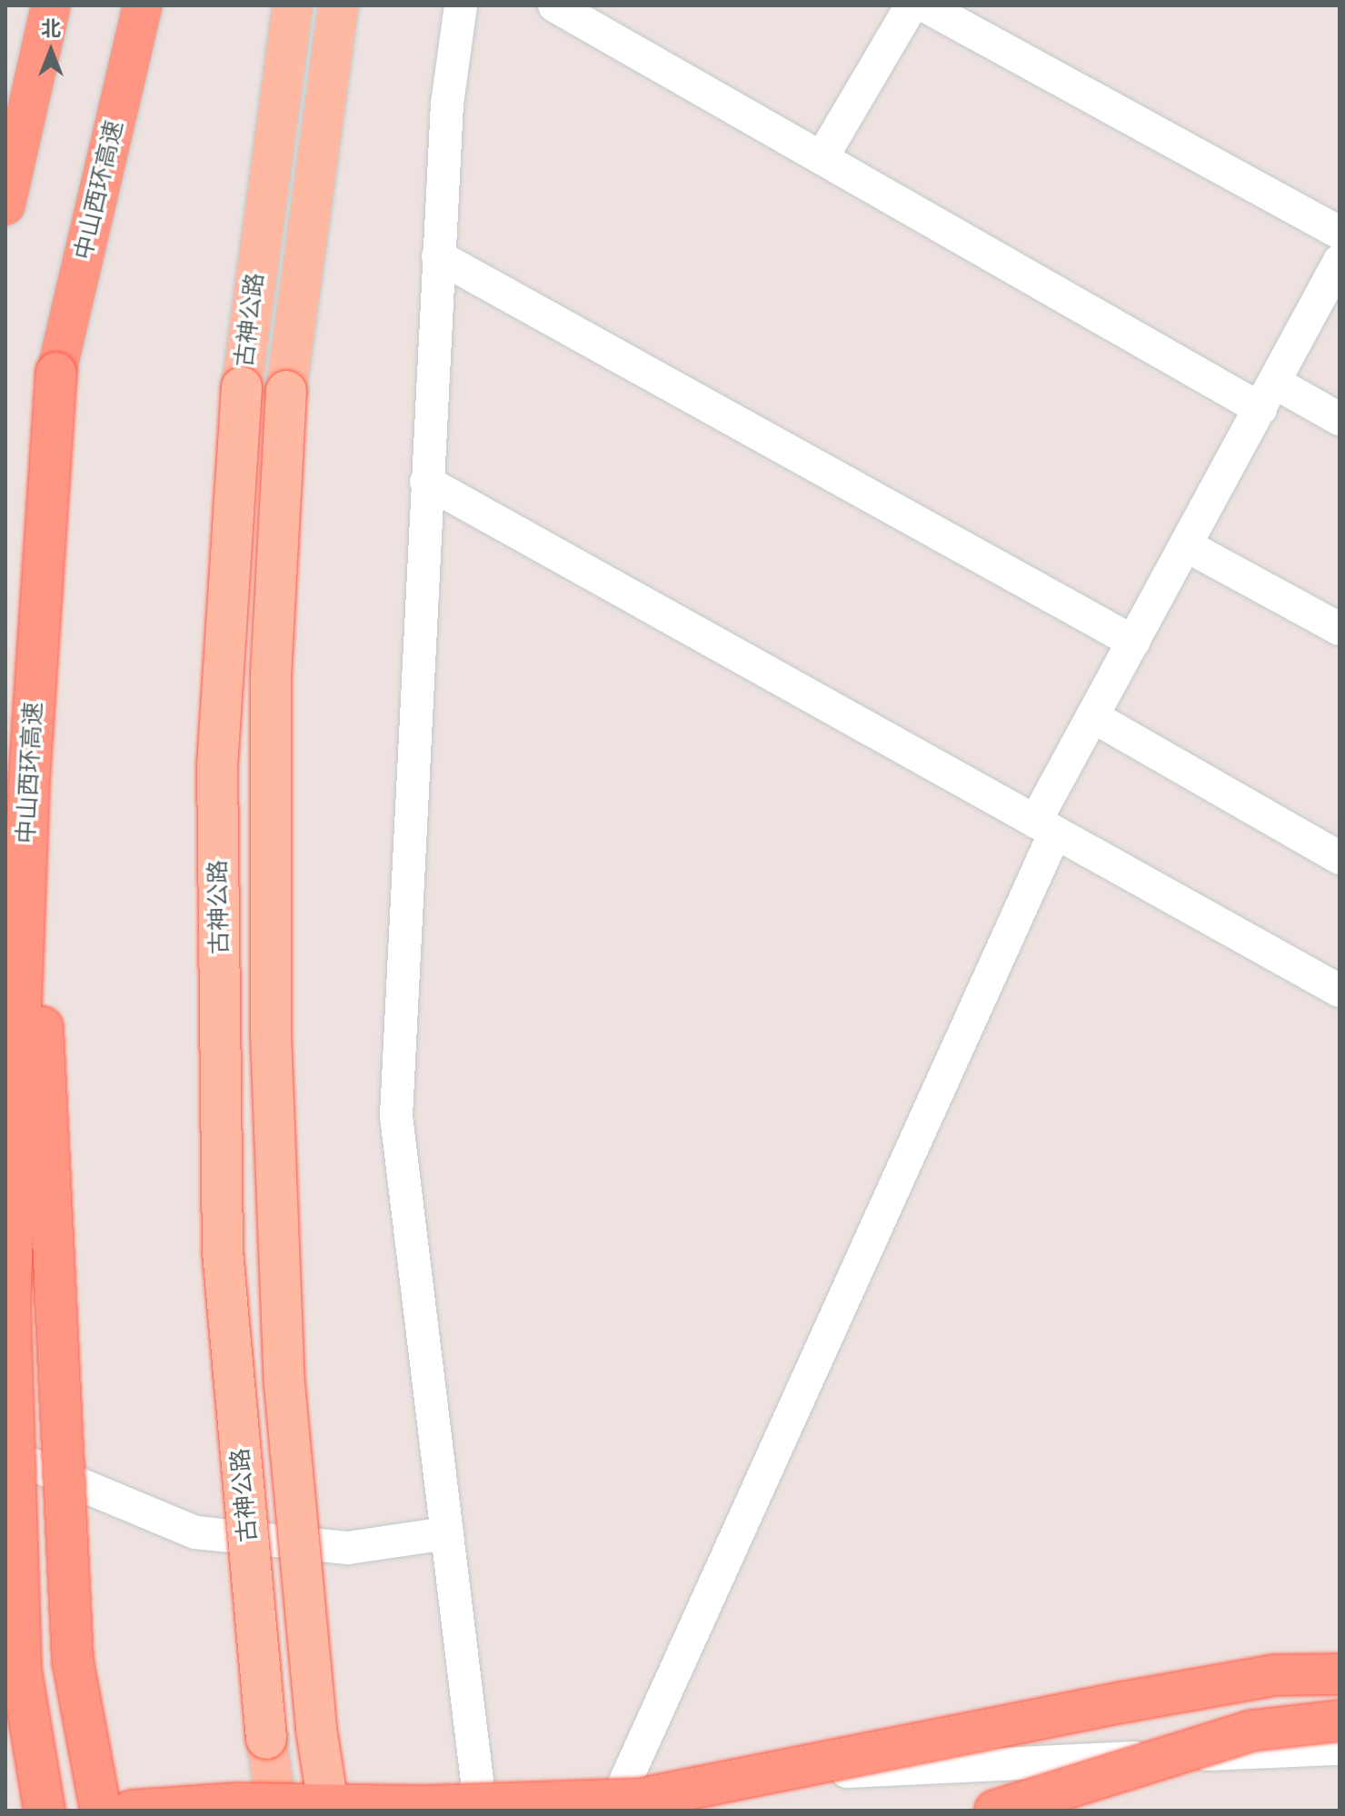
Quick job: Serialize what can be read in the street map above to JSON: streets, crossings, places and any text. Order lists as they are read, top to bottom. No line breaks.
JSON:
{"streets":{"highway":["中山西环高速"],"main road":["古神公路"]},"north":"top"}
